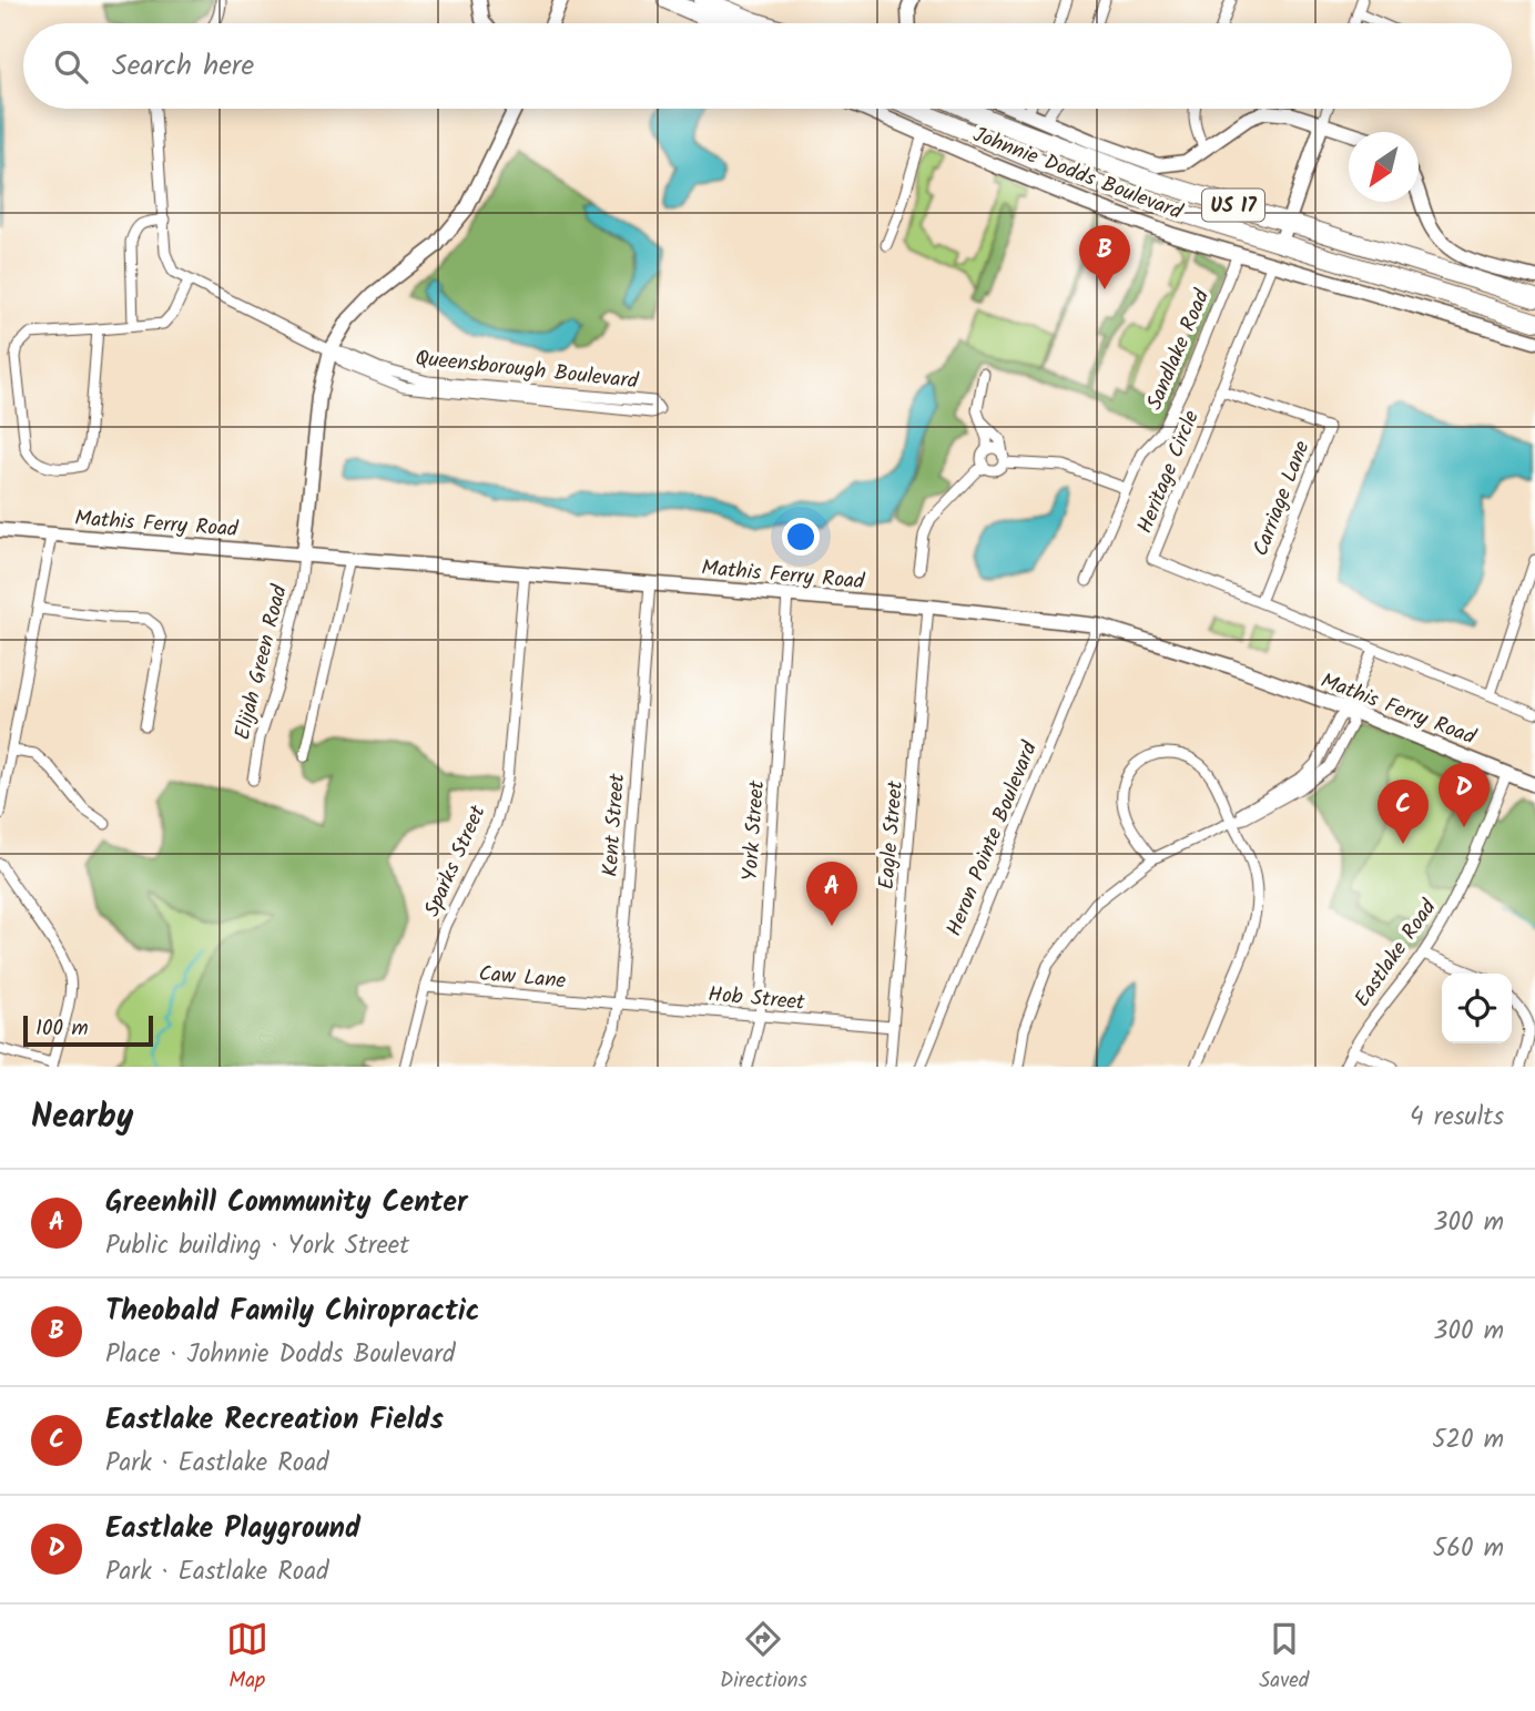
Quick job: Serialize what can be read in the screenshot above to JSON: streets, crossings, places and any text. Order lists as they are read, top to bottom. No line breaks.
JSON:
{"streets":{"highway":["Johnnie Dodds Boulevard","US 17"],"street":["Sandlake Road","Queensborough Boulevard","Heritage Circle","Carriage Lane","Mathis Ferry Road","Elijah Green Road","Kent Street","York Street","Eagle Street","Heron Pointe Boulevard","Sparks Street","Eastlake Road","Caw Lane","Hob Street"]},"crossings":[["Johnnie Dodds Boulevard","Sandlake Road"],["Johnnie Dodds Boulevard","Heritage Circle"],["Heritage Circle","Carriage Lane"],["Mathis Ferry Road","Elijah Green Road"],["Mathis Ferry Road","Kent Street"],["Mathis Ferry Road","York Street"],["Mathis Ferry Road","Eagle Street"],["Mathis Ferry Road","Heron Pointe Boulevard"],["Mathis Ferry Road","Sparks Street"],["Mathis Ferry Road","Eastlake Road"],["Kent Street","Caw Lane"],["Kent Street","Hob Street"],["York Street","Hob Street"],["Eagle Street","Hob Street"],["Sparks Street","Caw Lane"],["Caw Lane","Hob Street"]],"scale_bar":"100 m","north":"bottom left","page":{"search":"Search here","pins":["B","D","C","A"],"scale":"100 m","heading":["Nearby","4 results"],"list":[{"mark":"A","name":"Greenhill Community Center","note":"Public building · York Street","value":"300 m"},{"mark":"B","name":"Theobald Family Chiropractic","note":"Place · Johnnie Dodds Boulevard","value":"300 m"},{"mark":"C","name":"Eastlake Recreation Fields","note":"Park · Eastlake Road","value":"520 m"},{"mark":"D","name":"Eastlake Playground","note":"Park · Eastlake Road","value":"560 m"}],"nav":["Map","Directions","Saved"]}}
